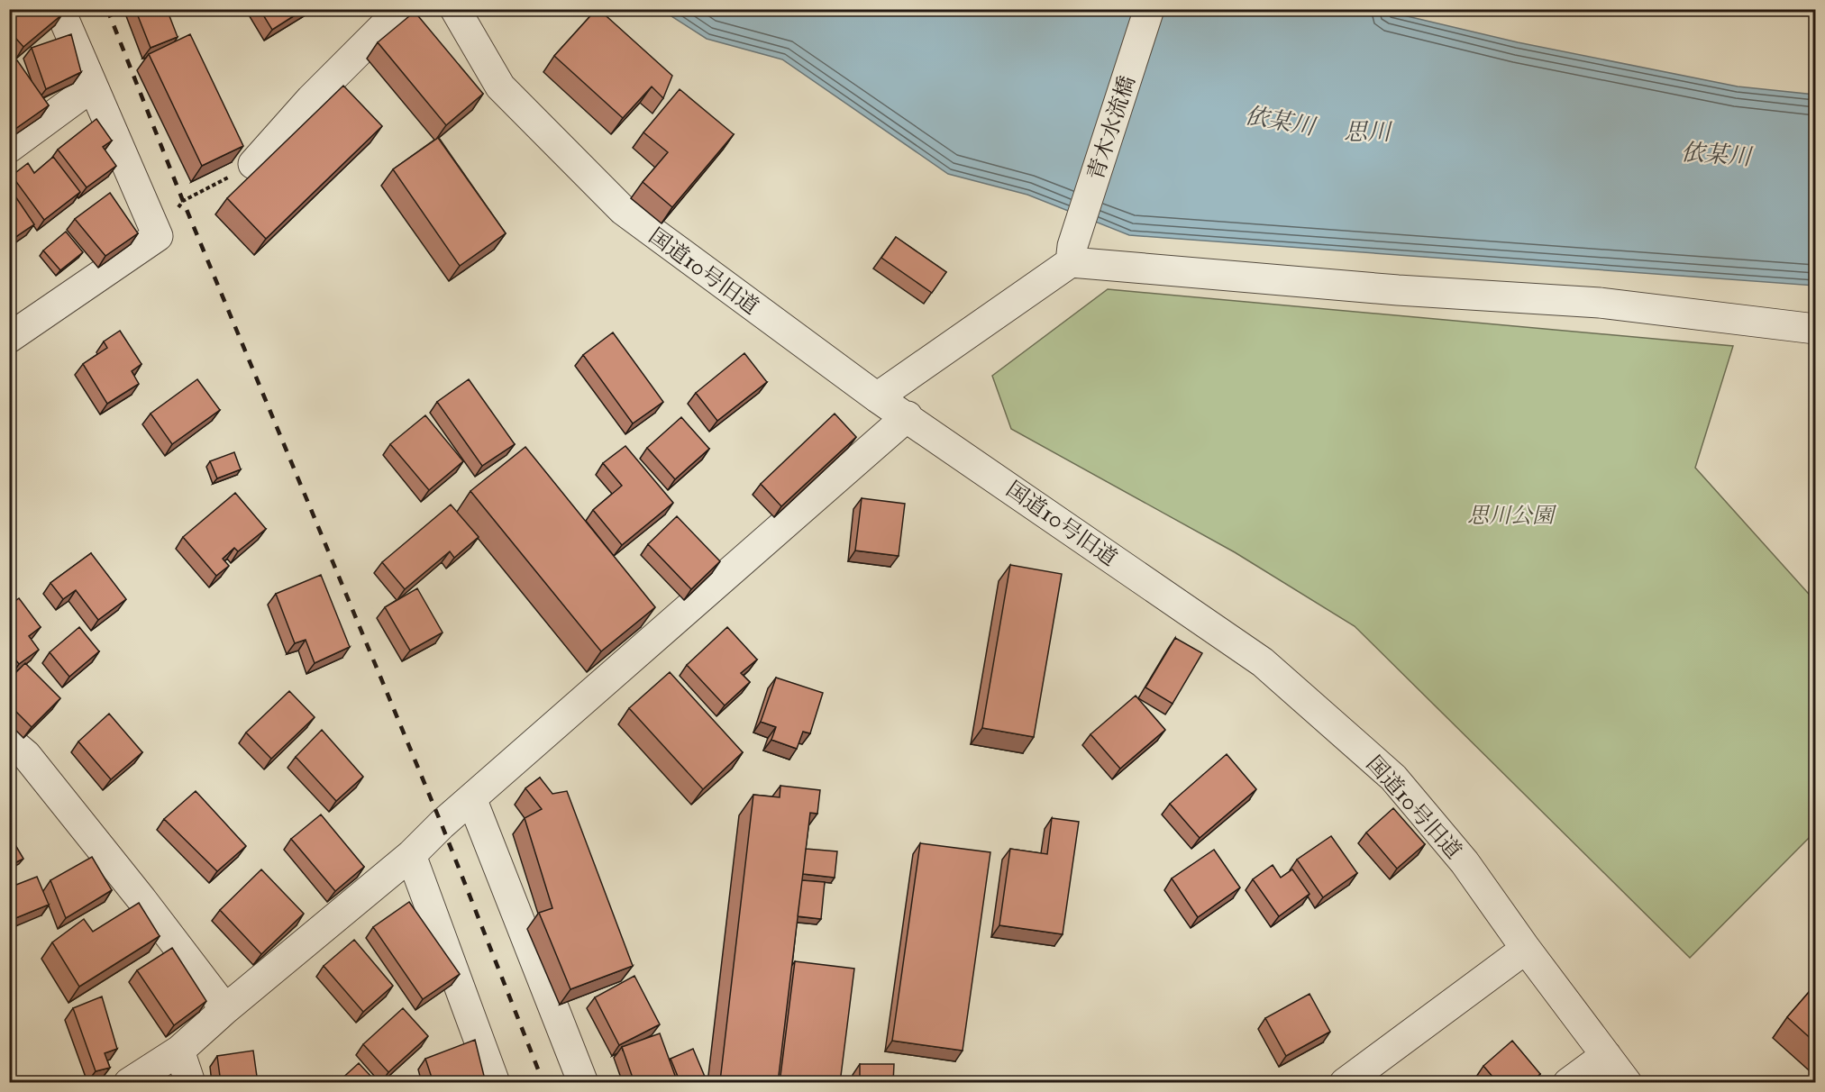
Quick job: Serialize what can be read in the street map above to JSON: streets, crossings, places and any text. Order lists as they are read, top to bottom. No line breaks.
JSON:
{"streets":{"street":["青木水流橋","国道10号旧道"]},"water":["依某川","思川"],"parks":["思川公園"]}
